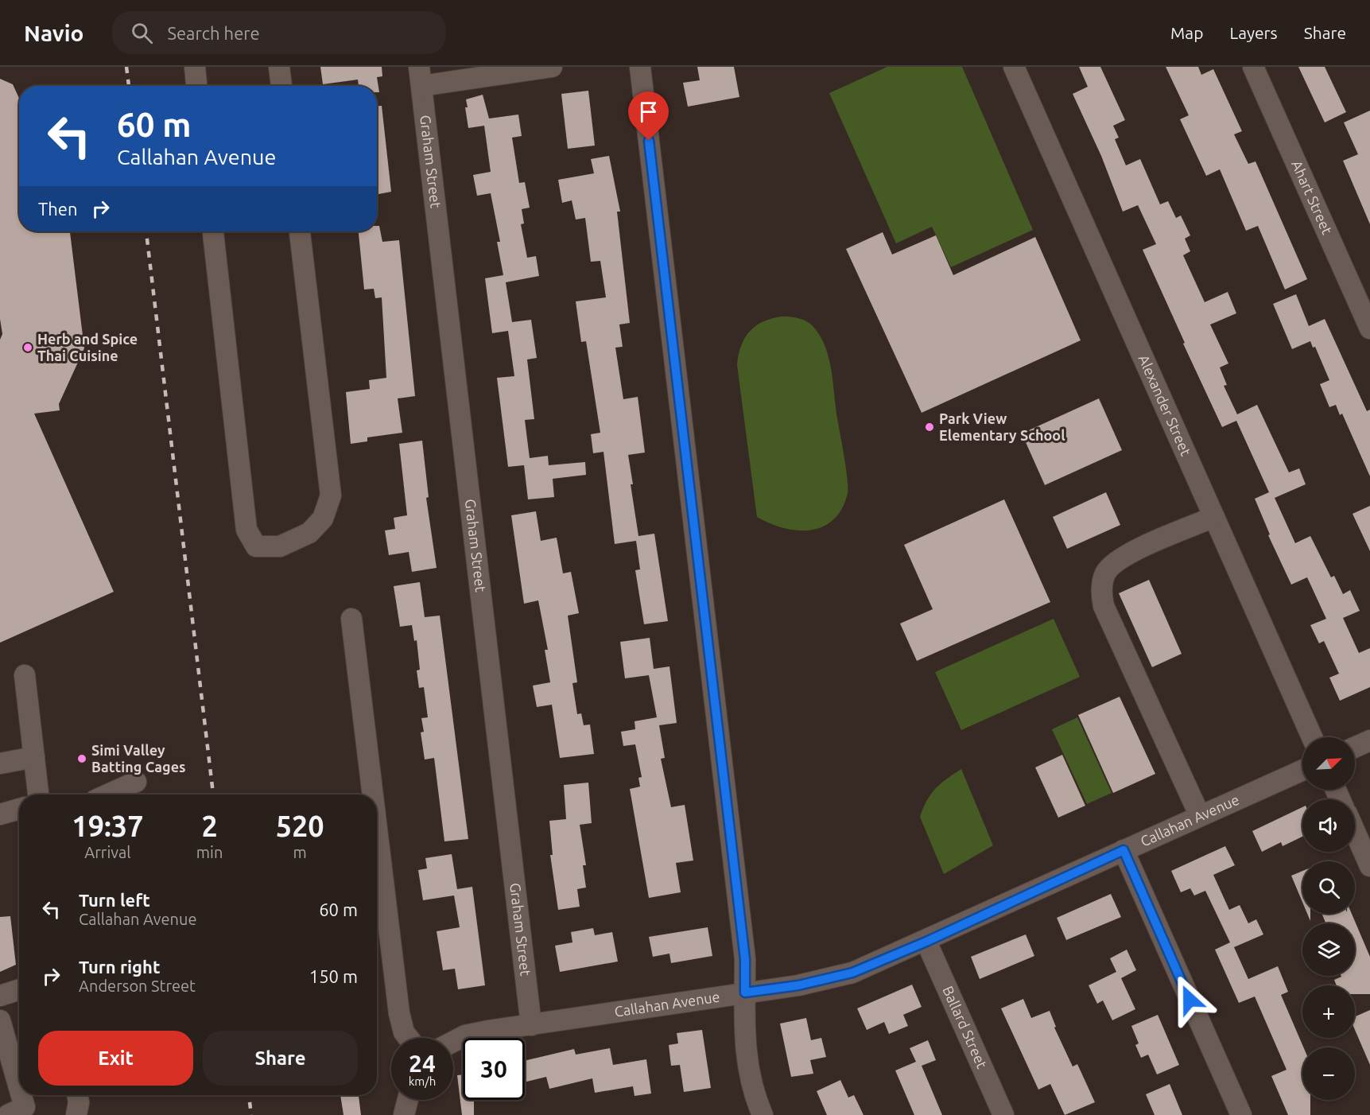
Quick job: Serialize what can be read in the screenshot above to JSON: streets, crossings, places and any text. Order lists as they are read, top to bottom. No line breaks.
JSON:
{"streets":{"street":["Graham Street","Ahart Street","Alexander Street","Callahan Avenue","Ballard Street"]},"crossings":[["Graham Street","Callahan Avenue"],["Callahan Avenue","Ballard Street"]],"places":["Herb and Spice Thai Cuisine","Park View Elementary School","Simi Valley Batting Cages"],"north":"top right","page":{"header":"Navio","search":"Search here","nav":["Map","Layers","Share"],"turn":["60 m","Callahan Avenue"],"then":"Then","map_buttons":["+","−"],"eta":["19:37","Arrival","2","min","520","m"],"list":[{"name":"Turn left","note":"Callahan Avenue","value":"60 m"},{"name":"Turn right","note":"Anderson Street","value":"150 m"}],"buttons":["Exit","Share"],"speed":"24 km/h","limit":"30"}}
